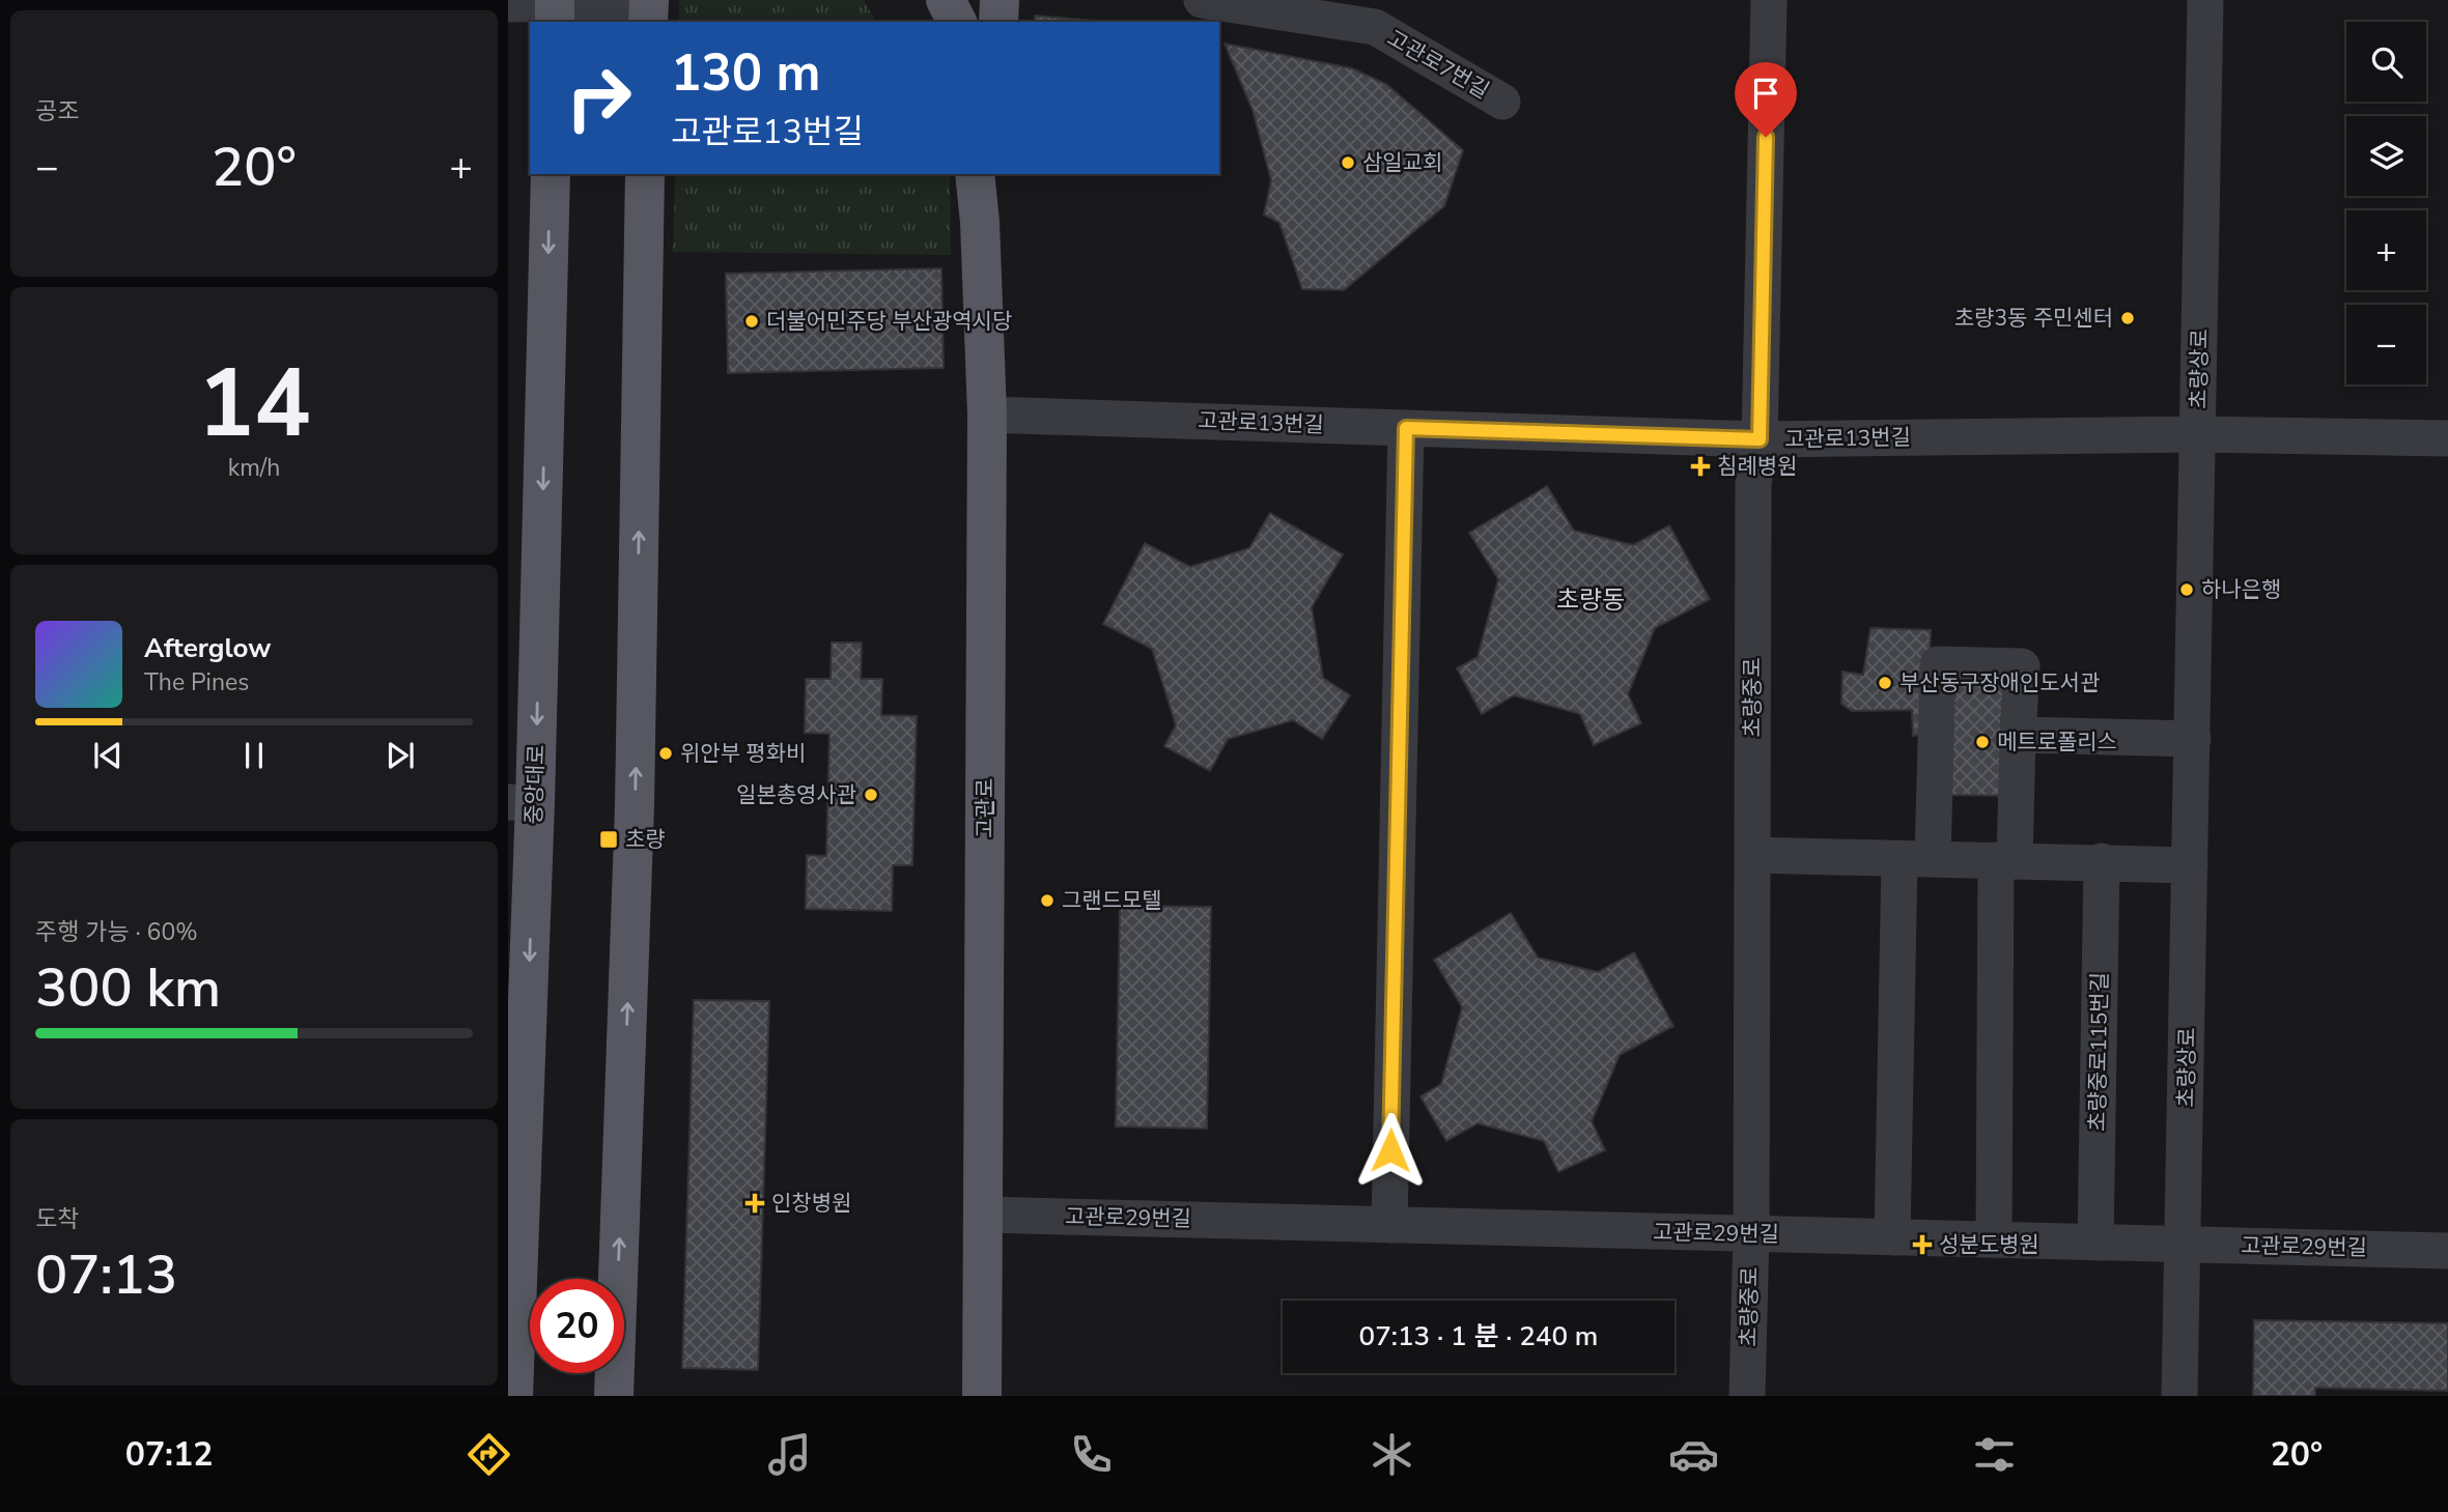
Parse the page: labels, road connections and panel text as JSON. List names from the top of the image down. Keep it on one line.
{"streets":{"main road":["중앙대로","고관로"],"street":["고관로7번길","초량상로","고관로13번길","초량중로","초량중로115번길","고관로29번길"]},"crossings":[["초량상로","고관로13번길"],["초량상로","고관로29번길"],["고관로13번길","초량중로"],["고관로13번길","고관로"],["초량중로","고관로29번길"],["고관로","고관로29번길"],["초량중로115번길","고관로29번길"]],"districts":["초량동"],"places":{"other":["삼일교회","초량3동 주민센터","더불어민주당 부산광역시당","하나은행","부산동구장애인도서관","메트로폴리스","위안부 평화비","일본총영사관","그랜드모텔"],"health":["침례병원","인창병원","성분도병원"],"transit":["초량"]},"page":{"tile":["공조",["14","km/h"],["주행 가능 · 60%","300 km"],["도착","07:13"]],"map_buttons":["+","−"],"turn":["130 m","고관로13번길"],"heat":["−","20°","+"],"song":["Afterglow","The Pines"],"limit":"20","trip":"07:13 · 1 분 · 240 m","tabs":["07:12","20°"]}}
